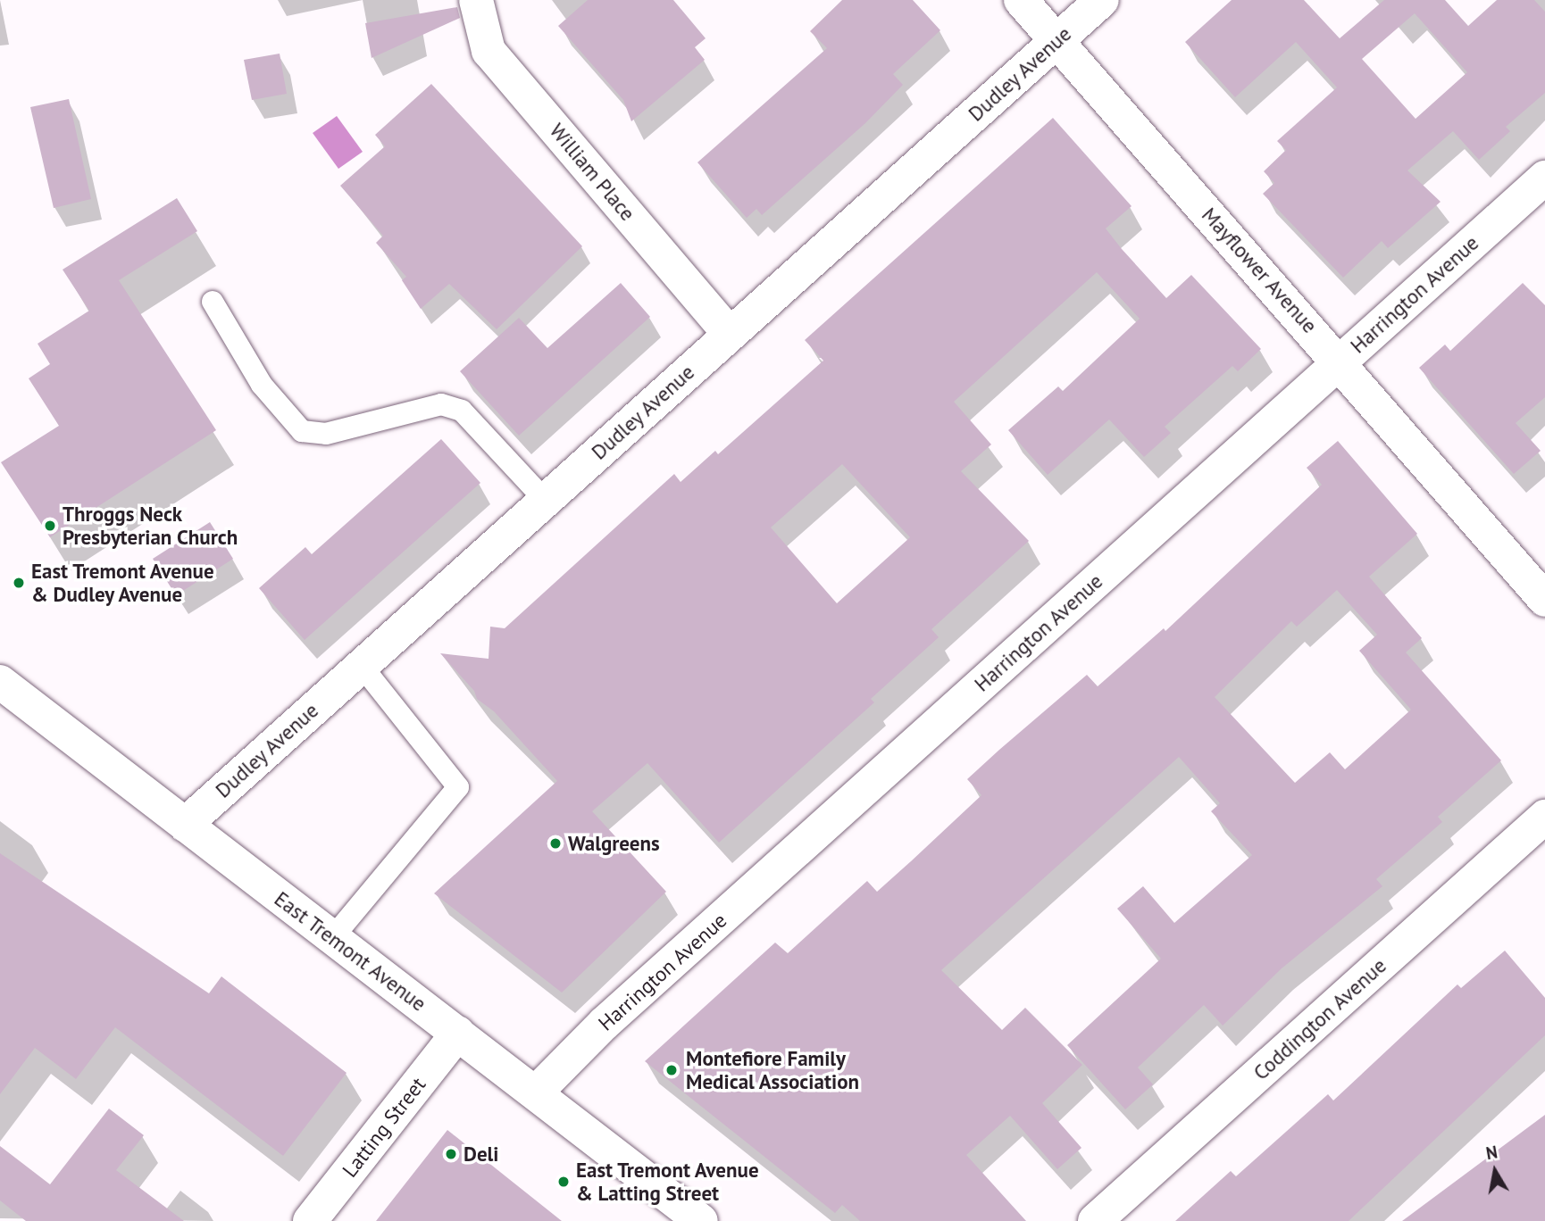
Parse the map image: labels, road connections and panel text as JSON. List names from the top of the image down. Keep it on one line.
{"streets":{"street":["Dudley Avenue","William Place","Mayflower Avenue","Harrington Avenue","East Tremont Avenue","Coddington Avenue","Latting Street"]},"crossings":[["Dudley Avenue","William Place"],["Dudley Avenue","Mayflower Avenue"],["Dudley Avenue","East Tremont Avenue"],["Mayflower Avenue","Harrington Avenue"],["Harrington Avenue","East Tremont Avenue"],["East Tremont Avenue","Latting Street"]],"places":["Throggs Neck Presbyterian Church","East Tremont Avenue & Dudley Avenue","Walgreens","Montefiore Family Medical Association","Deli","East Tremont Avenue & Latting Street"],"north":"top"}
